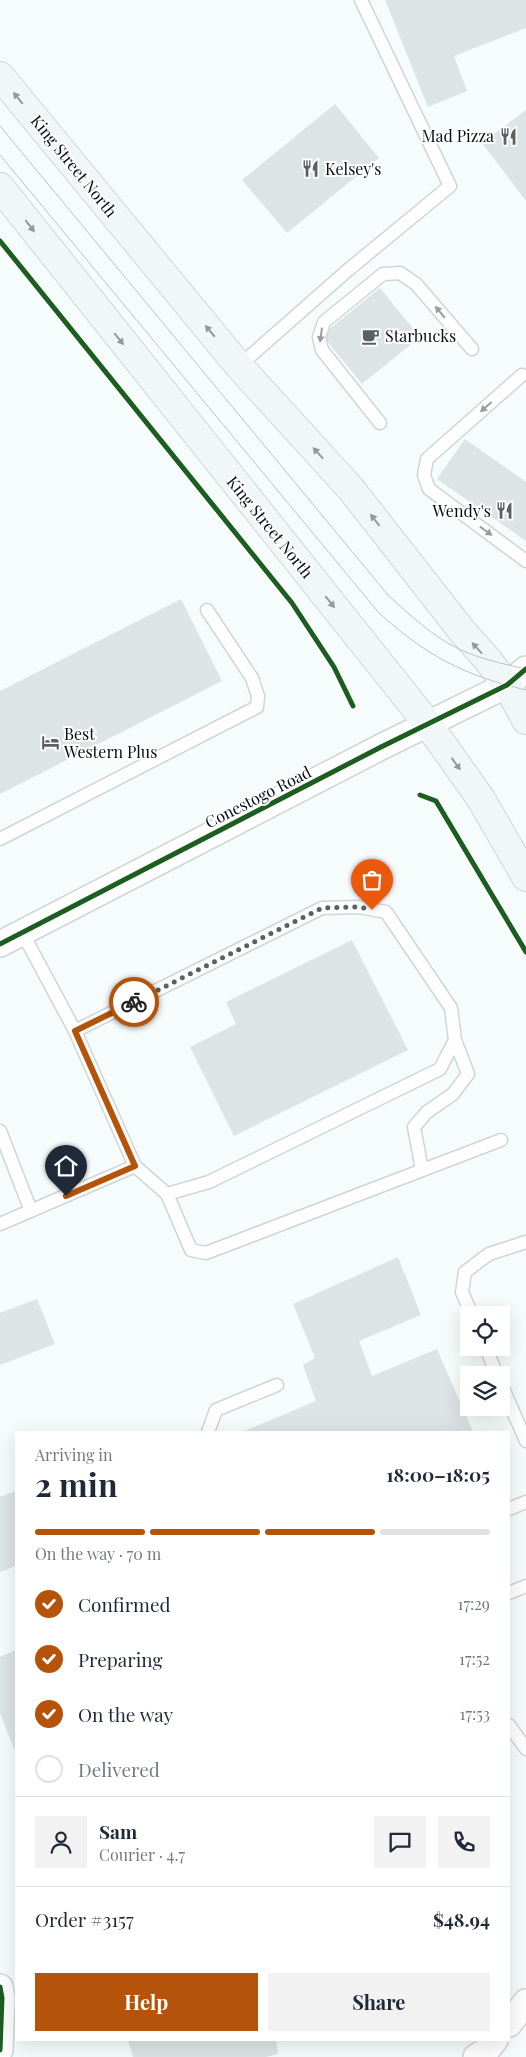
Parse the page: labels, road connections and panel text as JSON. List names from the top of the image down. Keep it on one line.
{"streets":{"main road":["King Street North"],"street":["Conestogo Road"]},"crossings":[["King Street North","Conestogo Road"]],"places":{"restaurant":["Mad Pizza","Kelsey's","Wendy's"],"cafe":["Starbucks"],"hotel":["Best Western Plus"]},"page":{"heading":["2 min","Arriving in","18:00–18:05"],"panel":["Sam","Courier · 4.7","Order #3157","$48.94"],"bar":"On the way · 70 m","list":[["Confirmed","17:29"],["Preparing","17:52"],["On the way","17:53"],"Delivered"],"buttons":["Help","Share"]}}
